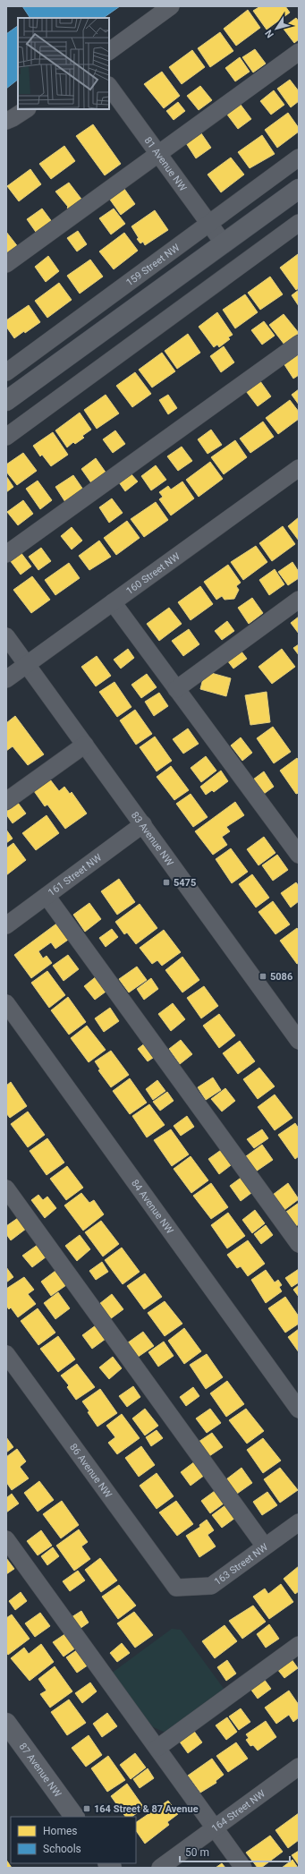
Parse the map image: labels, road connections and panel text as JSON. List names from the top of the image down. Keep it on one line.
{"streets":{"main road":["87 Avenue NW"],"street":["81 Avenue NW","159 Street NW","160 Street NW","83 Avenue NW","161 Street NW","84 Avenue NW","86 Avenue NW","163 Street NW","164 Street NW"]},"crossings":[["81 Avenue NW","159 Street NW"],["160 Street NW","83 Avenue NW"],["83 Avenue NW","161 Street NW"],["86 Avenue NW","163 Street NW"]],"places":{"transit":["5475","5086","164 Street & 87 Avenue"]},"legend":["Homes","Schools"],"scale_bar":"50 m","north":"bottom left"}
